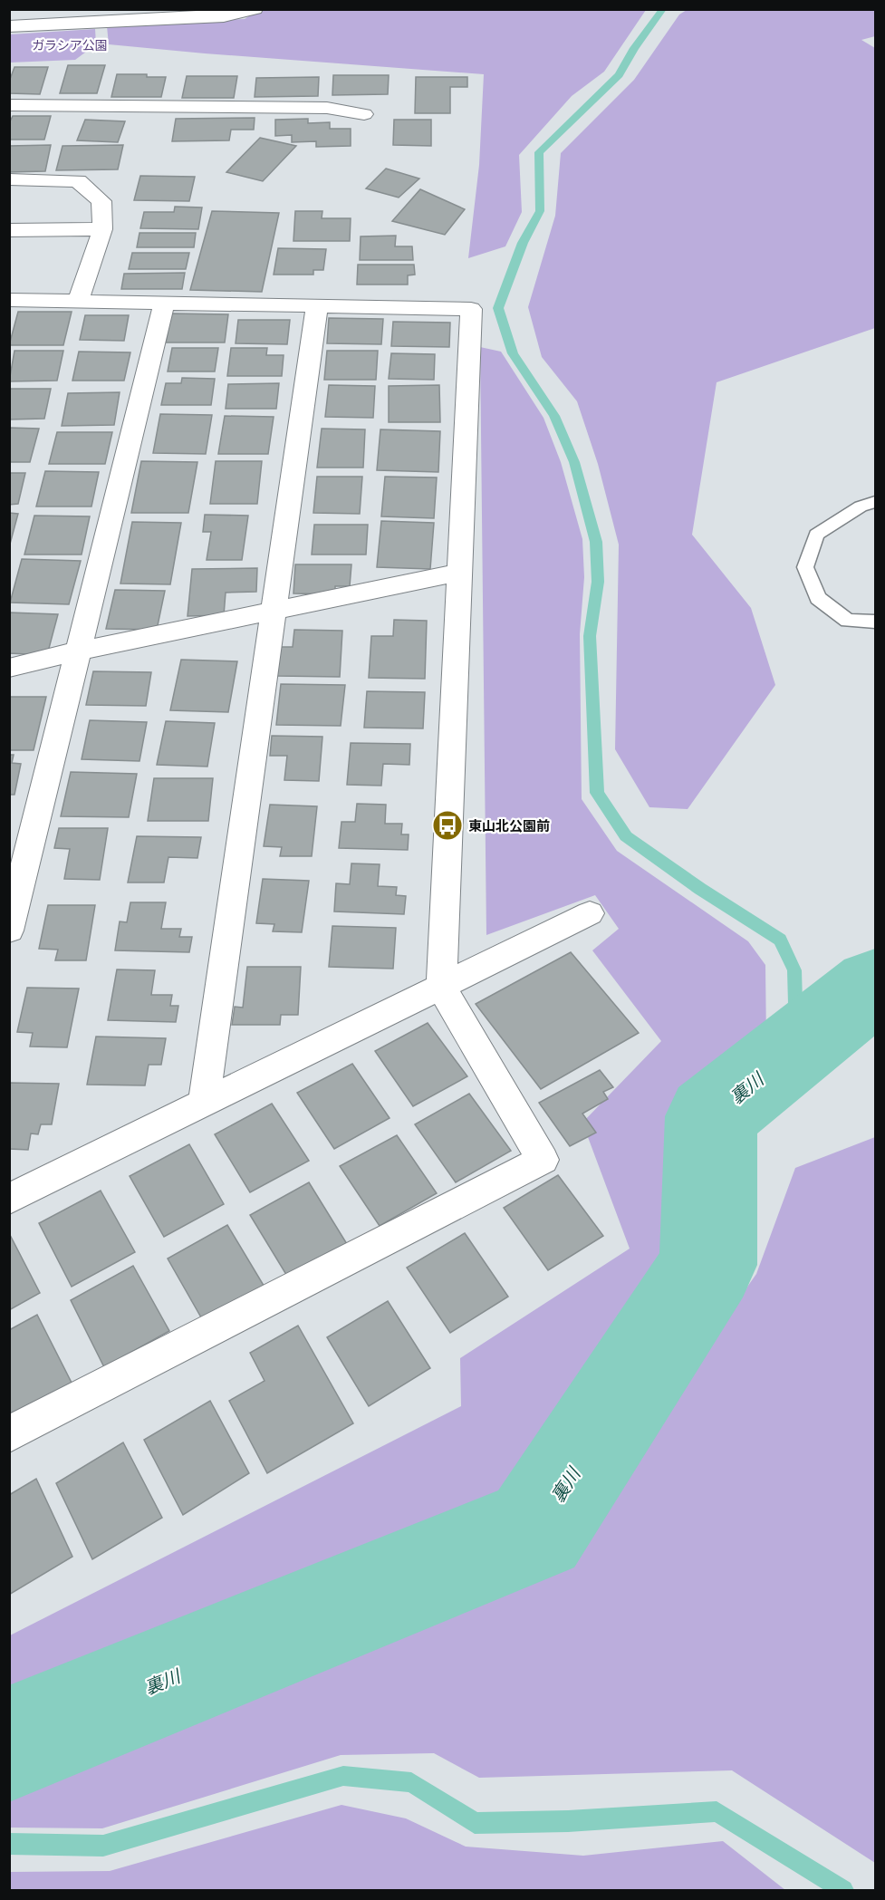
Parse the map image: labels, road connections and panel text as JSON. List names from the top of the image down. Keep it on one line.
{"water":["裏川"],"parks":["ガラシア公園"],"places":{"bus stop":["東山北公園前"]}}
